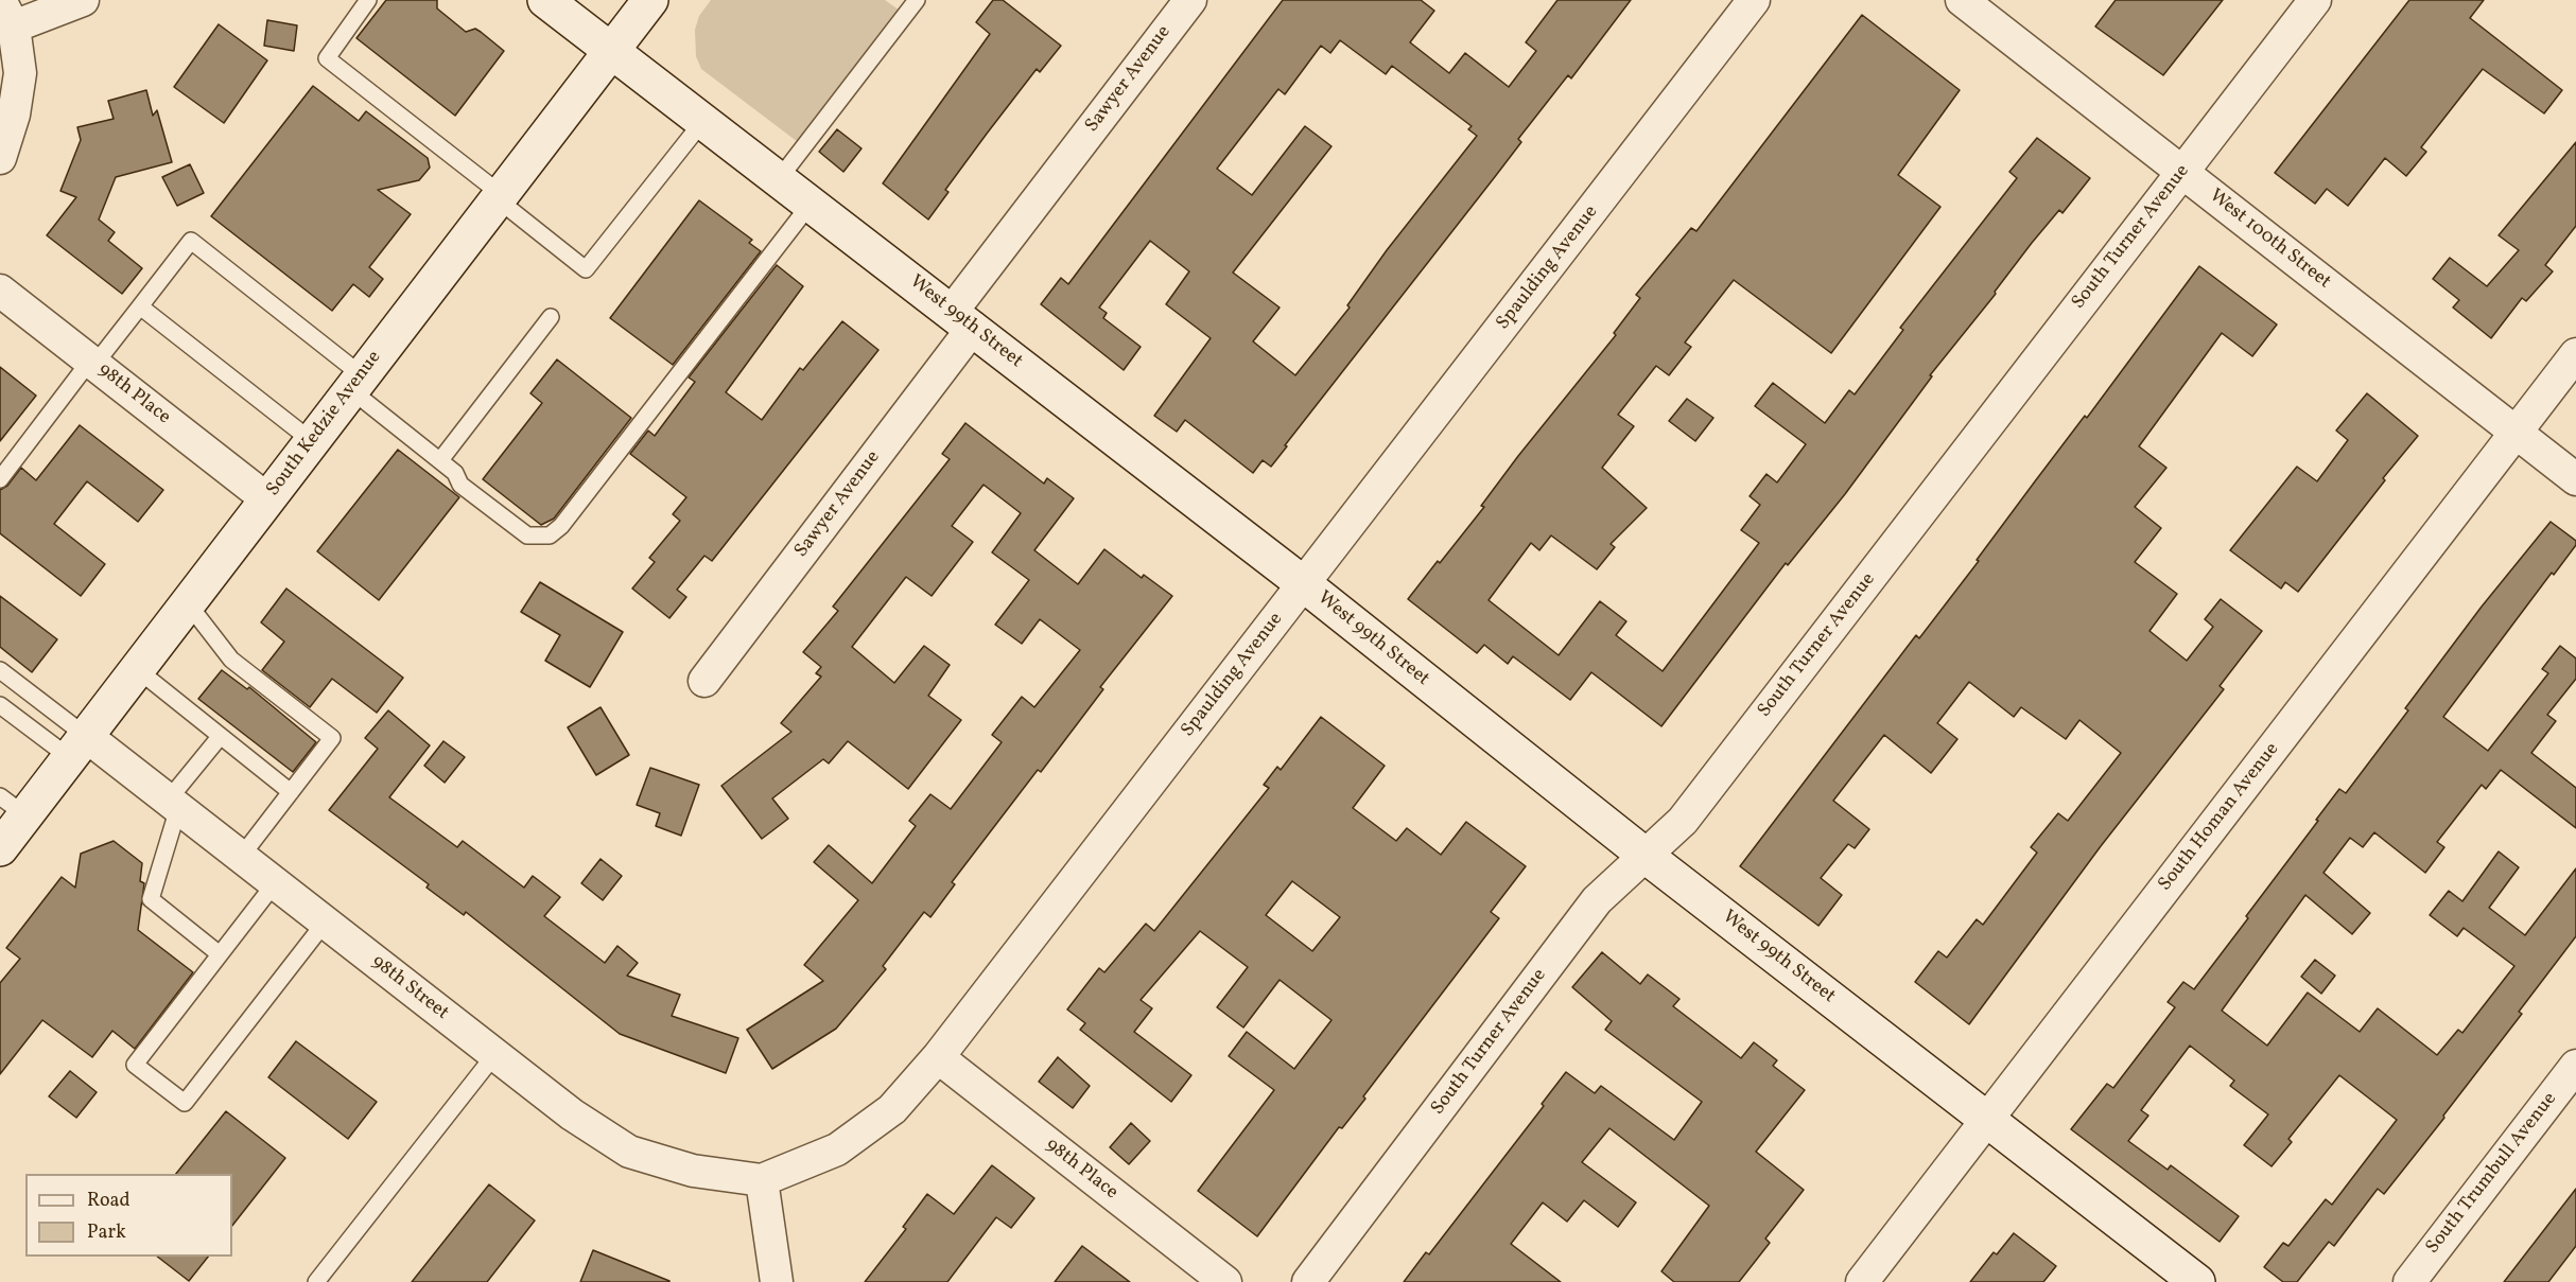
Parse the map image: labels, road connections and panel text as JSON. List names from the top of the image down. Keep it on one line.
{"streets":{"street":["Sawyer Avenue","South Turner Avenue","West 100th Street","Spaulding Avenue","West 99th Street","98th Place","South Kedzie Avenue","South Homan Avenue","98th Street","South Trumbull Avenue"]},"crossings":[["Sawyer Avenue","West 99th Street"],["South Turner Avenue","West 100th Street"],["South Turner Avenue","West 99th Street"],["West 100th Street","South Homan Avenue"],["Spaulding Avenue","West 99th Street"],["Spaulding Avenue","98th Place"],["Spaulding Avenue","98th Street"],["West 99th Street","South Kedzie Avenue"],["West 99th Street","South Homan Avenue"],["98th Place","South Kedzie Avenue"],["South Kedzie Avenue","98th Street"]],"legend":["Road","Park"]}
